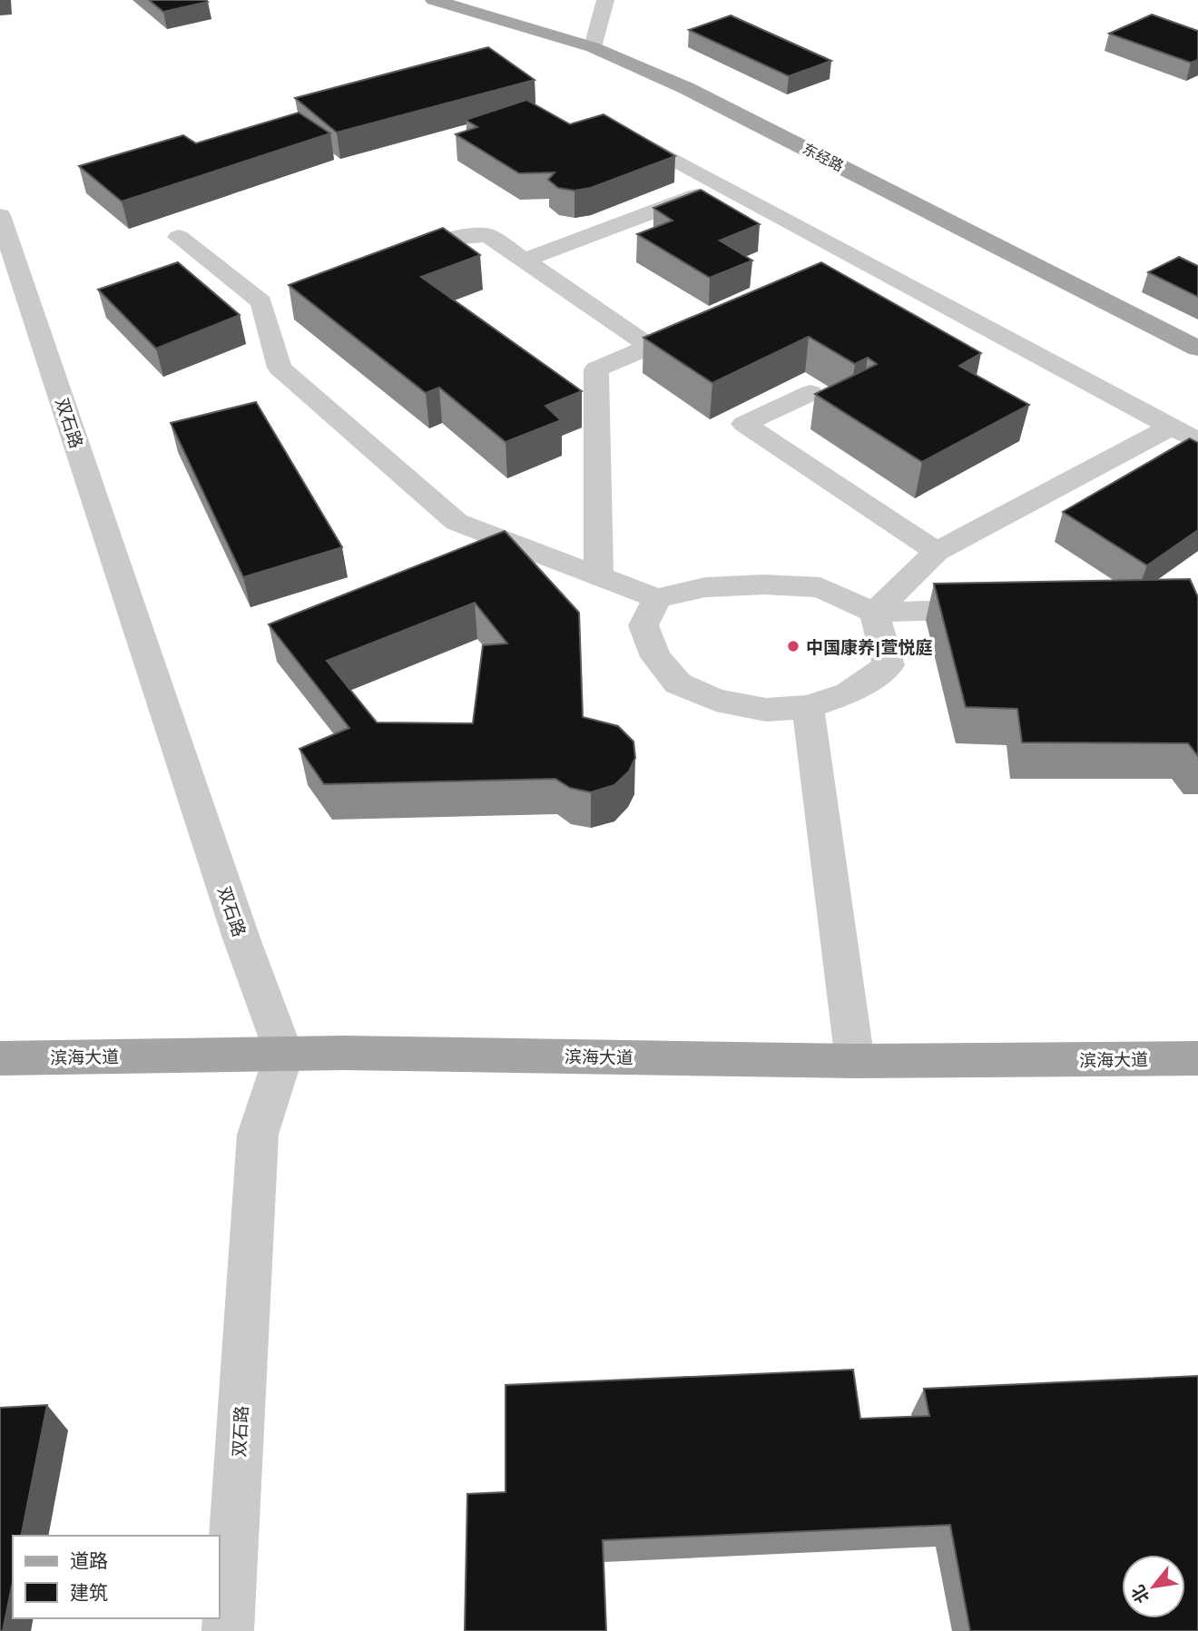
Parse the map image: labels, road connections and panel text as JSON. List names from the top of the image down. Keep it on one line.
{"streets":{"main road":["东经路","滨海大道"],"street":["双石路"]},"crossings":[["双石路","滨海大道"]],"places":["中国康养|萱悦庭"],"legend":["道路","建筑"],"north":"bottom left"}
